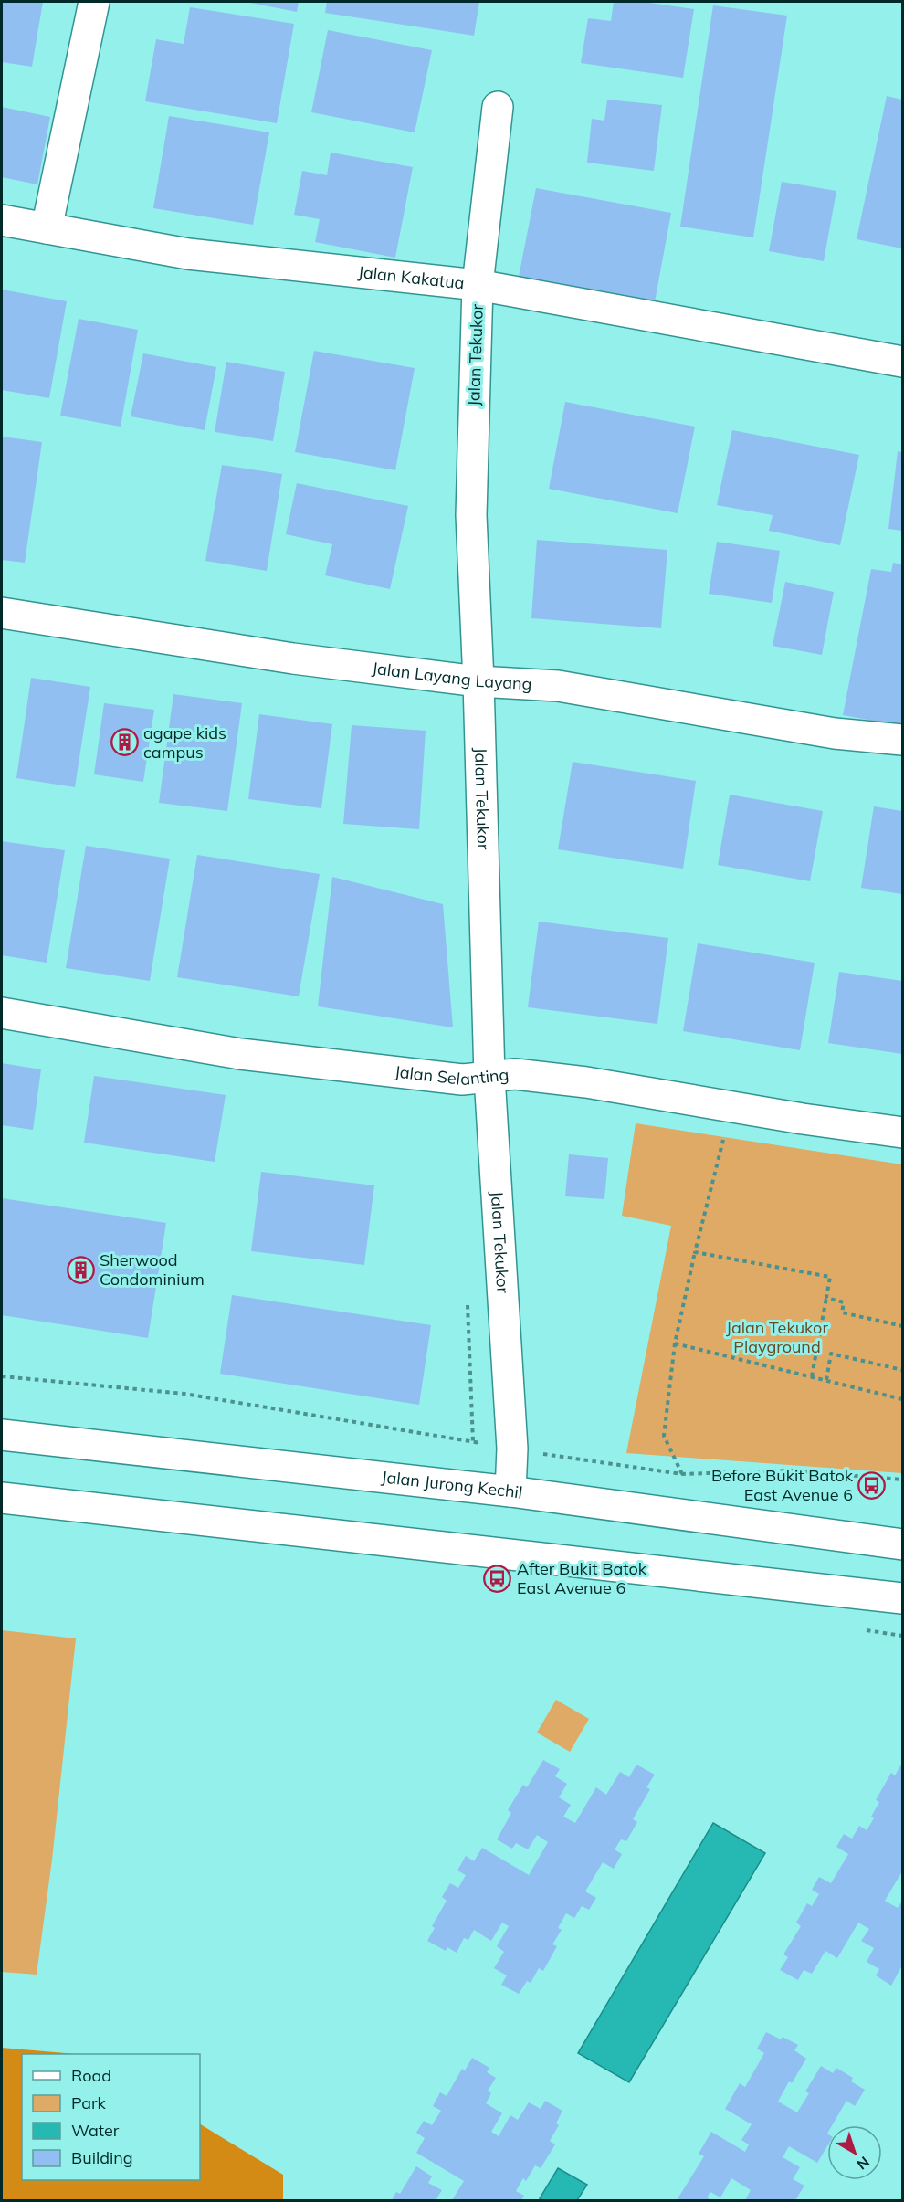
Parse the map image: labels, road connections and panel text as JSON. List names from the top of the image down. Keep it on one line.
{"streets":{"street":["Jalan Kakatua","Jalan Tekukor","Jalan Layang Layang","Jalan Selanting","Jalan Jurong Kechil"]},"crossings":[["Jalan Kakatua","Jalan Tekukor"],["Jalan Tekukor","Jalan Layang Layang"],["Jalan Tekukor","Jalan Selanting"],["Jalan Tekukor","Jalan Jurong Kechil"]],"parks":["Jalan Tekukor Playground"],"places":{"building":["agape kids campus","Sherwood Condominium"],"bus stop":["Before Bukit Batok East Avenue 6","After Bukit Batok East Avenue 6"]},"legend":["Road","Park","Water","Building"],"north":"bottom right"}
